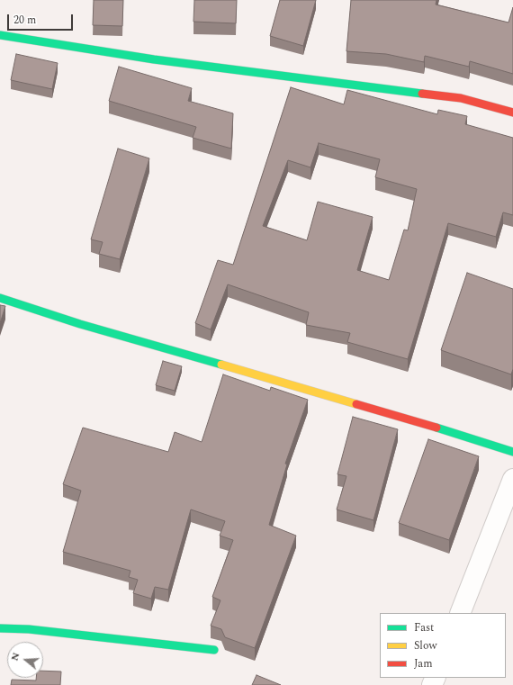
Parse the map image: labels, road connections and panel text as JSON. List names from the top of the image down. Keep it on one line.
{"legend":["Fast","Slow","Jam"],"scale_bar":"20 m","north":"left"}
